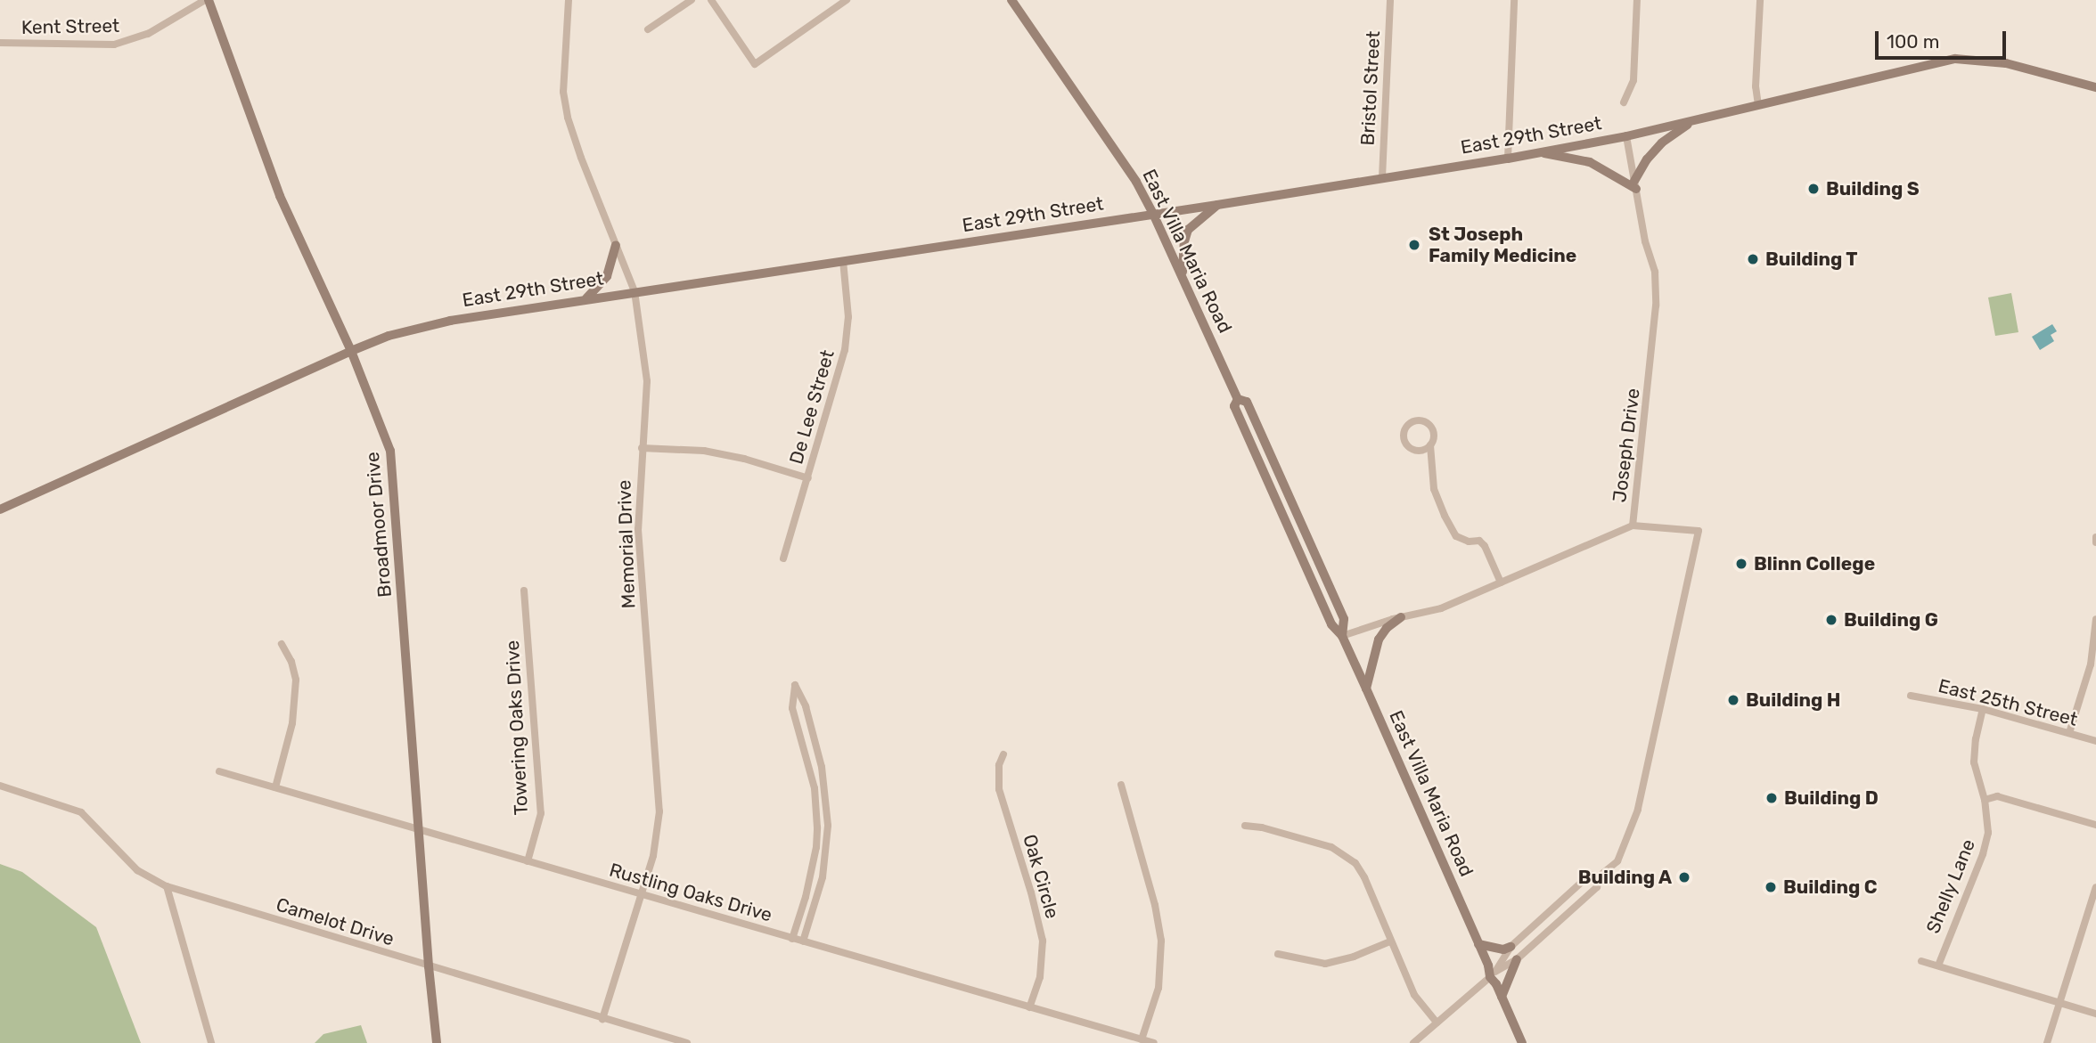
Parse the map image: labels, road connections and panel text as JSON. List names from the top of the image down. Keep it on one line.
{"streets":{"main road":["East 29th Street","East Villa Maria Road","Broadmoor Drive"],"street":["Kent Street","Bristol Street","De Lee Street","Joseph Drive","Memorial Drive","East 25th Street","Towering Oaks Drive","Oak Circle","Shelly Lane","Rustling Oaks Drive","Camelot Drive"]},"crossings":[["Kent Street","Broadmoor Drive"],["Bristol Street","East 29th Street"],["East 29th Street","East Villa Maria Road"],["East 29th Street","De Lee Street"],["East 29th Street","Joseph Drive"],["East 29th Street","Broadmoor Drive"],["East 29th Street","Memorial Drive"],["East Villa Maria Road","Joseph Drive"],["Broadmoor Drive","Rustling Oaks Drive"],["Broadmoor Drive","Camelot Drive"],["Memorial Drive","Rustling Oaks Drive"],["Memorial Drive","Camelot Drive"],["East 25th Street","Shelly Lane"],["Towering Oaks Drive","Rustling Oaks Drive"],["Oak Circle","Rustling Oaks Drive"]],"places":["Building S","St Joseph Family Medicine","Building T","Blinn College","Building G","Building H","Building D","Building A","Building C"],"scale_bar":"100 m"}
